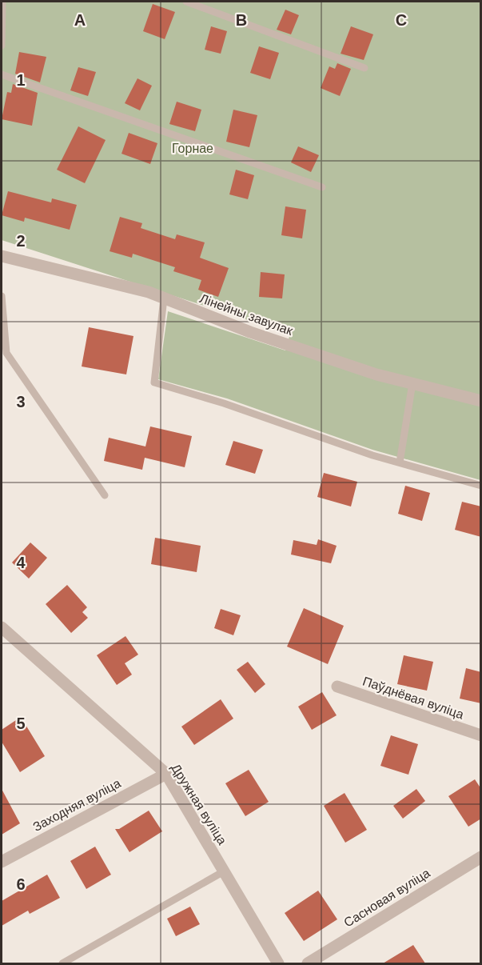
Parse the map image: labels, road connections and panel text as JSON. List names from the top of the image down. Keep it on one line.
{"streets":{"street":["Лінейны завулак","Паўднёвая вуліца","Дружная вуліца","Заходняя вуліца","Сасновая вуліца"]},"crossings":[["Дружная вуліца","Заходняя вуліца"]],"parks":["Горнае"],"grid":{"columns":["A","B","C"],"rows":["1","2","3","4","5","6"]}}
